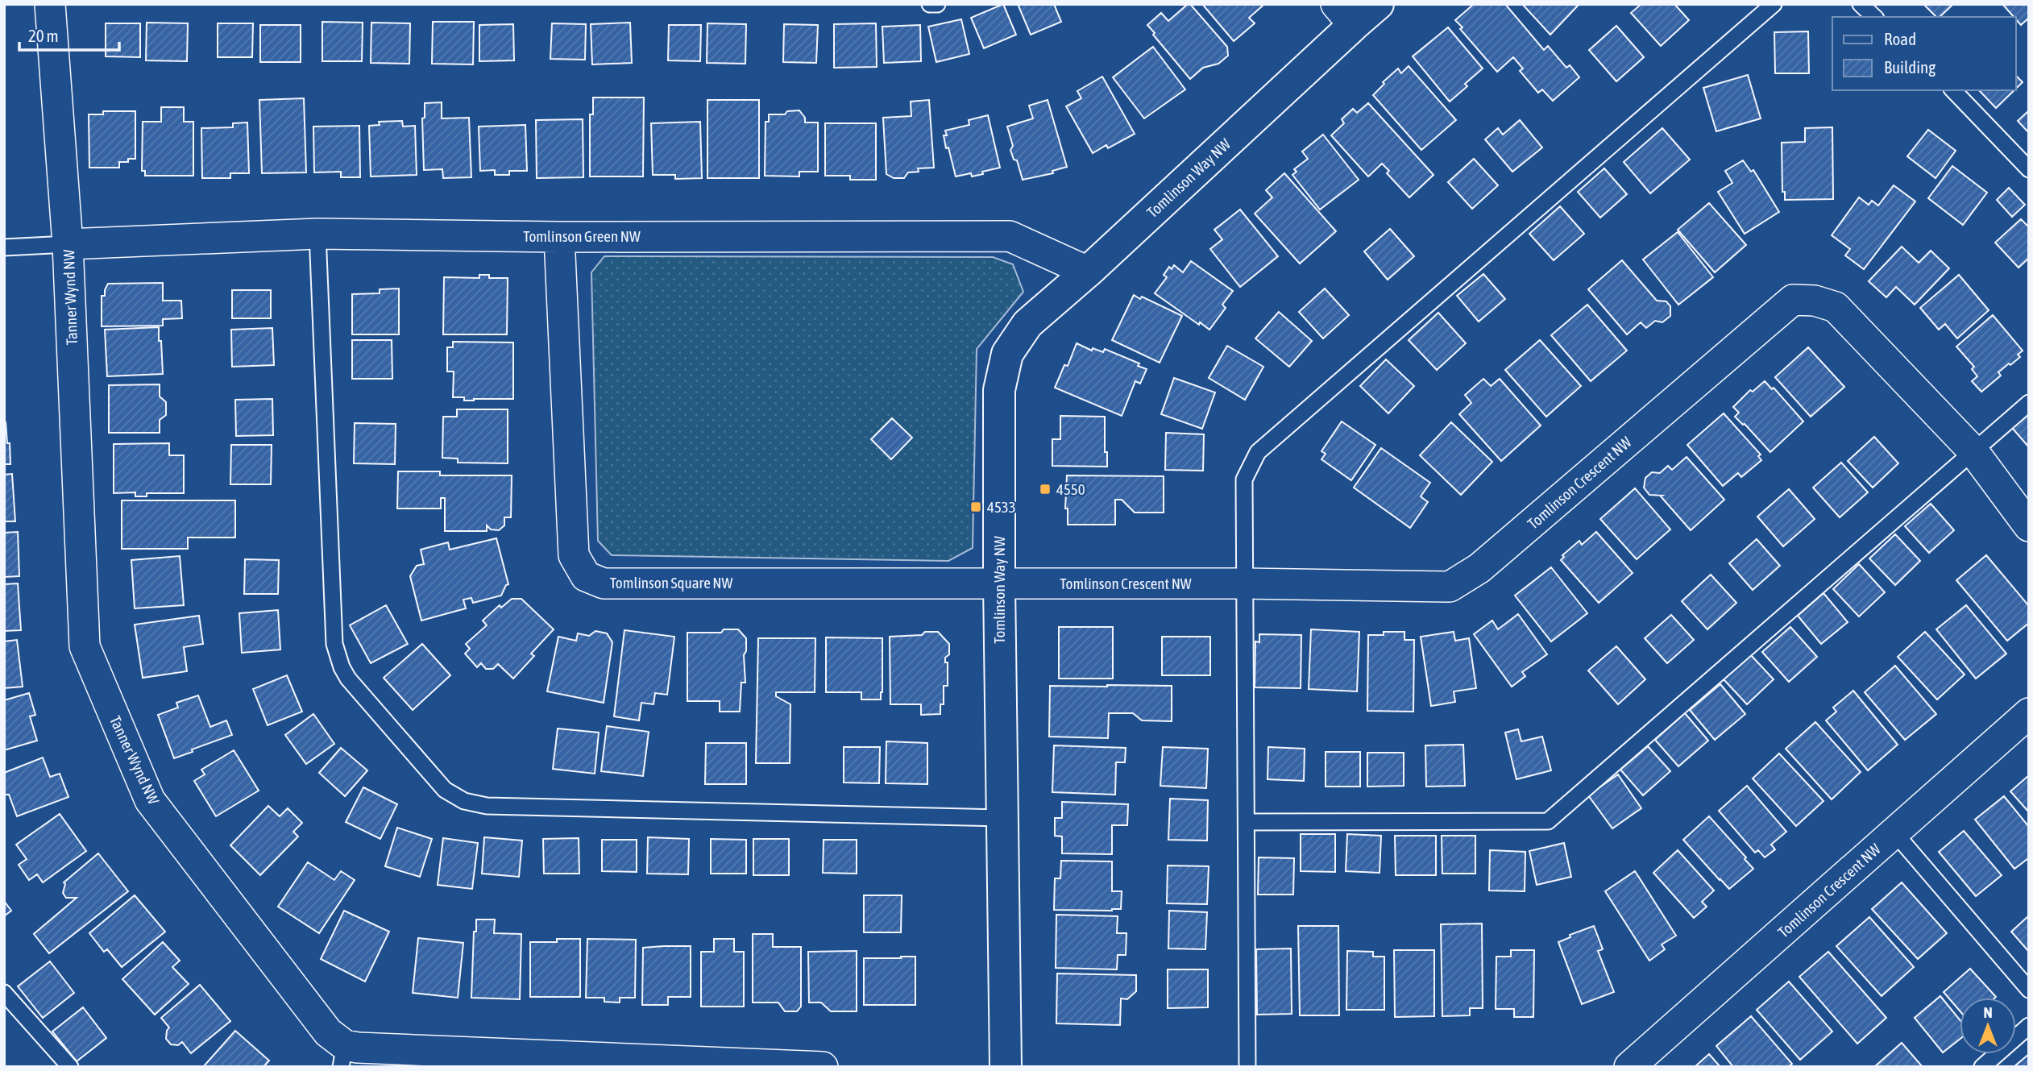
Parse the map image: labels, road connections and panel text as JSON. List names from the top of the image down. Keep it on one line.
{"streets":{"street":["Tomlinson Way NW","Tomlinson Green NW","Tanner Wynd NW","Tomlinson Crescent NW","Tomlinson Square NW"]},"crossings":[["Tomlinson Way NW","Tomlinson Green NW"],["Tomlinson Way NW","Tomlinson Crescent NW"],["Tomlinson Way NW","Tomlinson Square NW"],["Tomlinson Green NW","Tanner Wynd NW"],["Tomlinson Green NW","Tomlinson Square NW"],["Tomlinson Crescent NW","Tomlinson Square NW"]],"places":{"transit":["4550","4533"]},"legend":["Road","Building"],"scale_bar":"20 m","north":"top"}
